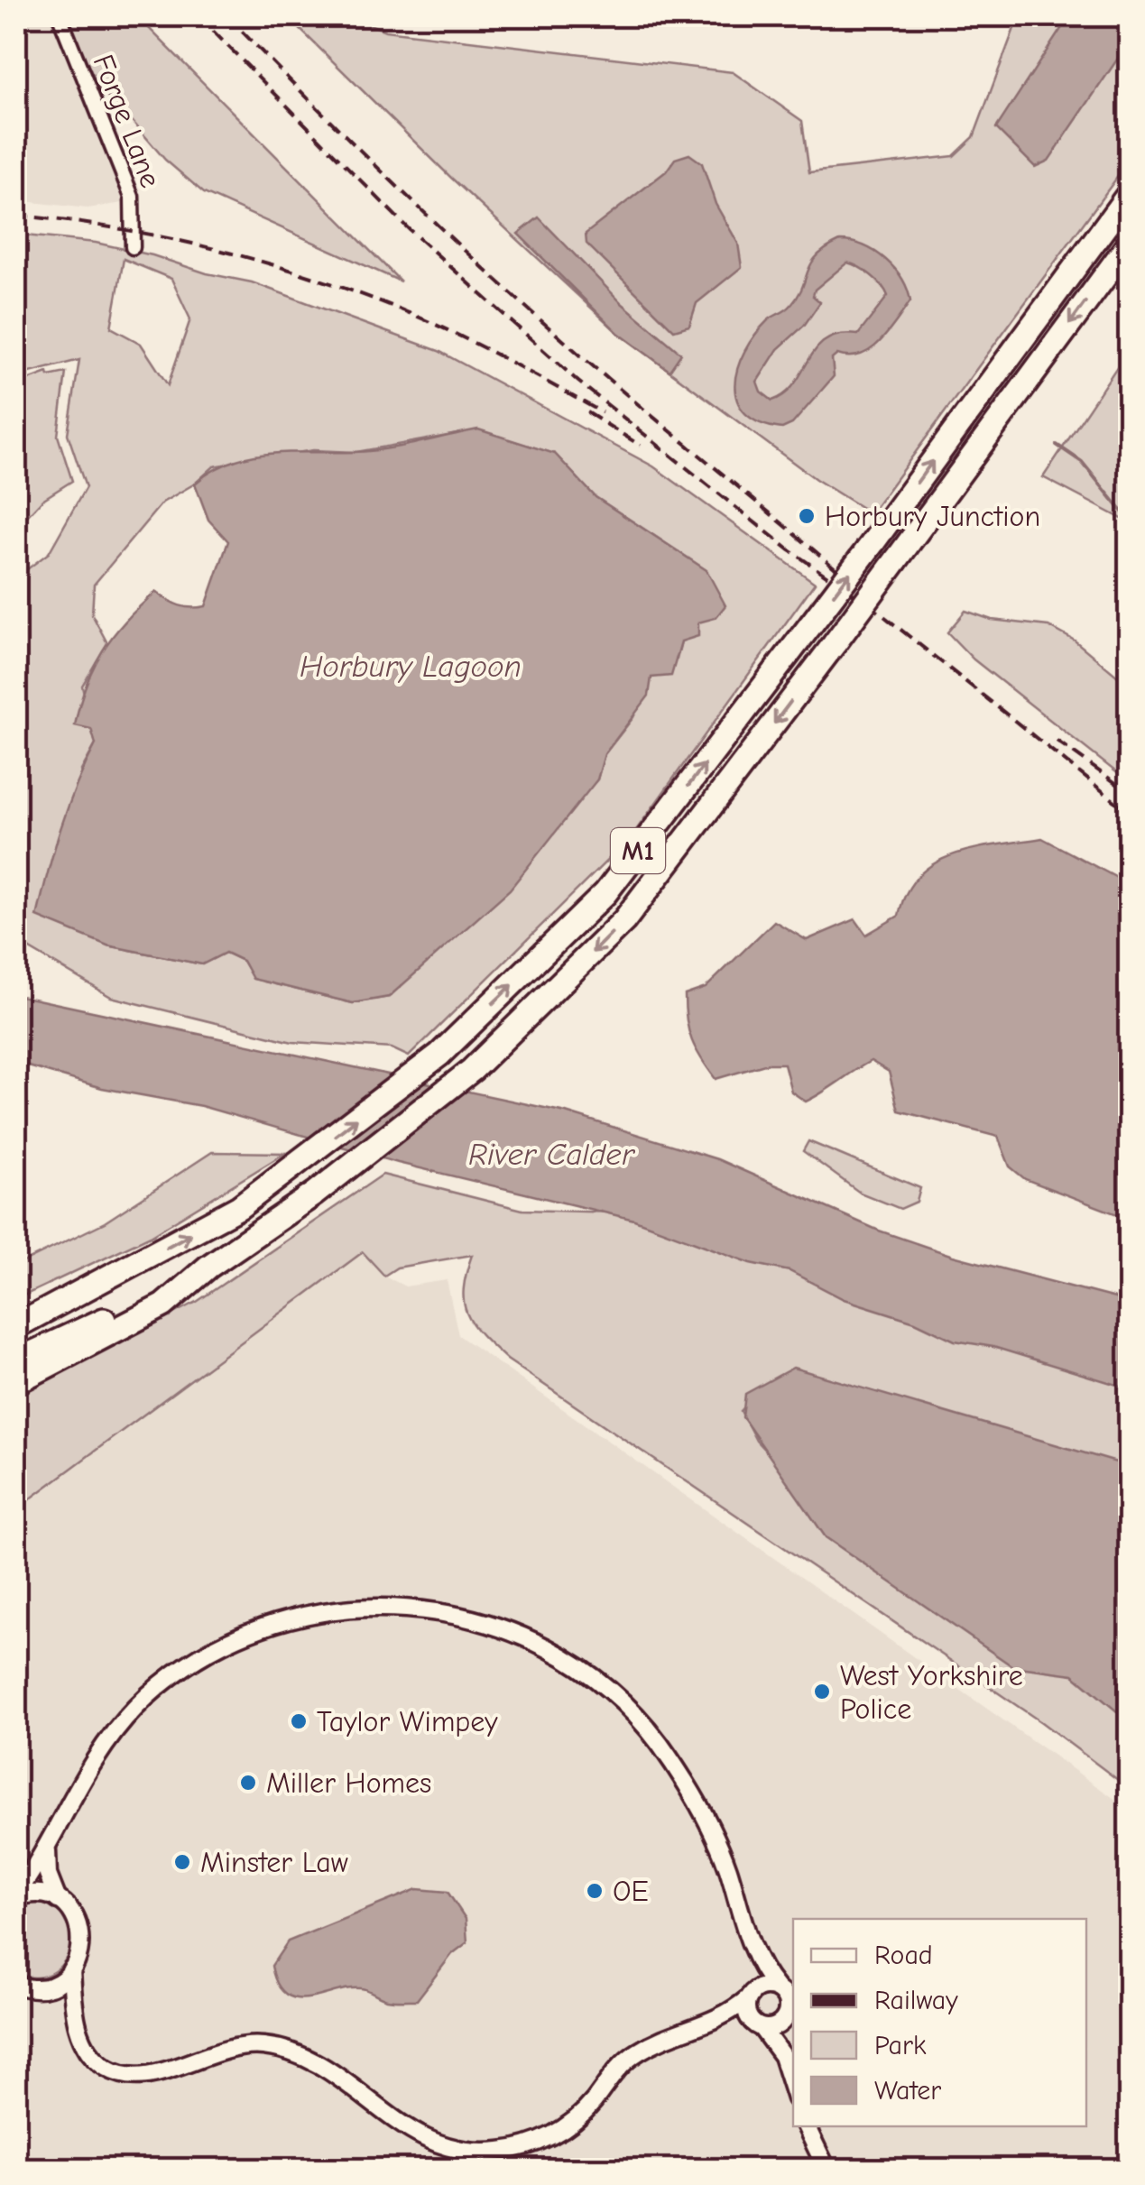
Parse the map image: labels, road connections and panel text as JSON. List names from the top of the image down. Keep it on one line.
{"streets":{"highway":["M1"],"street":["Forge Lane"]},"water":["Horbury Lagoon","River Calder"],"places":["Horbury Junction","West Yorkshire Police","Taylor Wimpey","Miller Homes","Minster Law","OE"],"legend":["Road","Railway","Park","Water"]}
